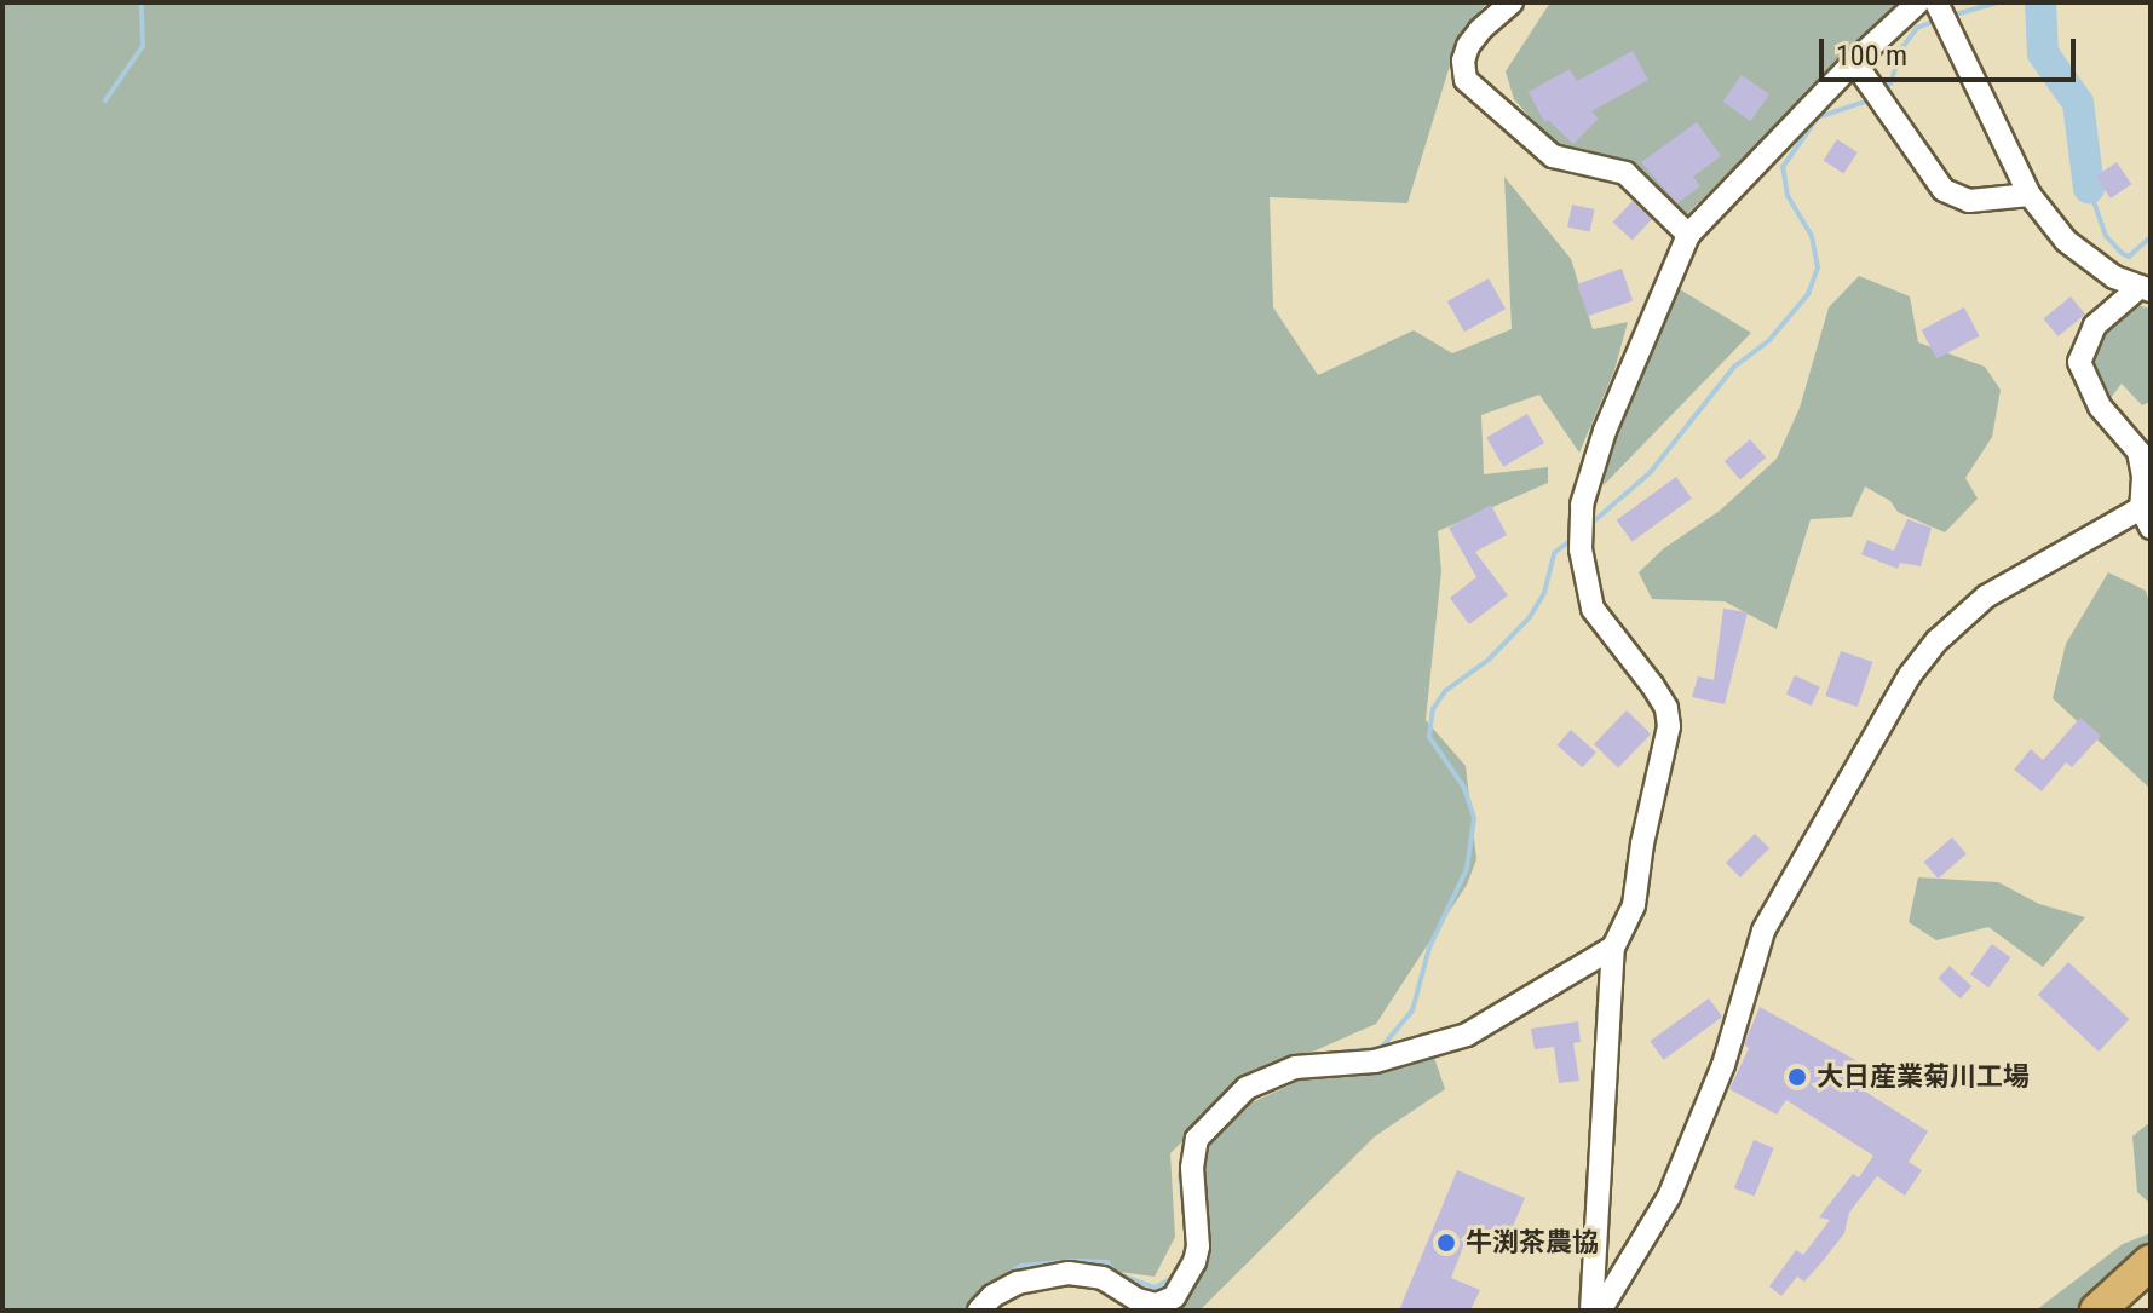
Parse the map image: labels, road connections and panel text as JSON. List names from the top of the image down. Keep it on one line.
{"places":["大日産業菊川工場","牛渕茶農協"],"scale_bar":"100 m"}
